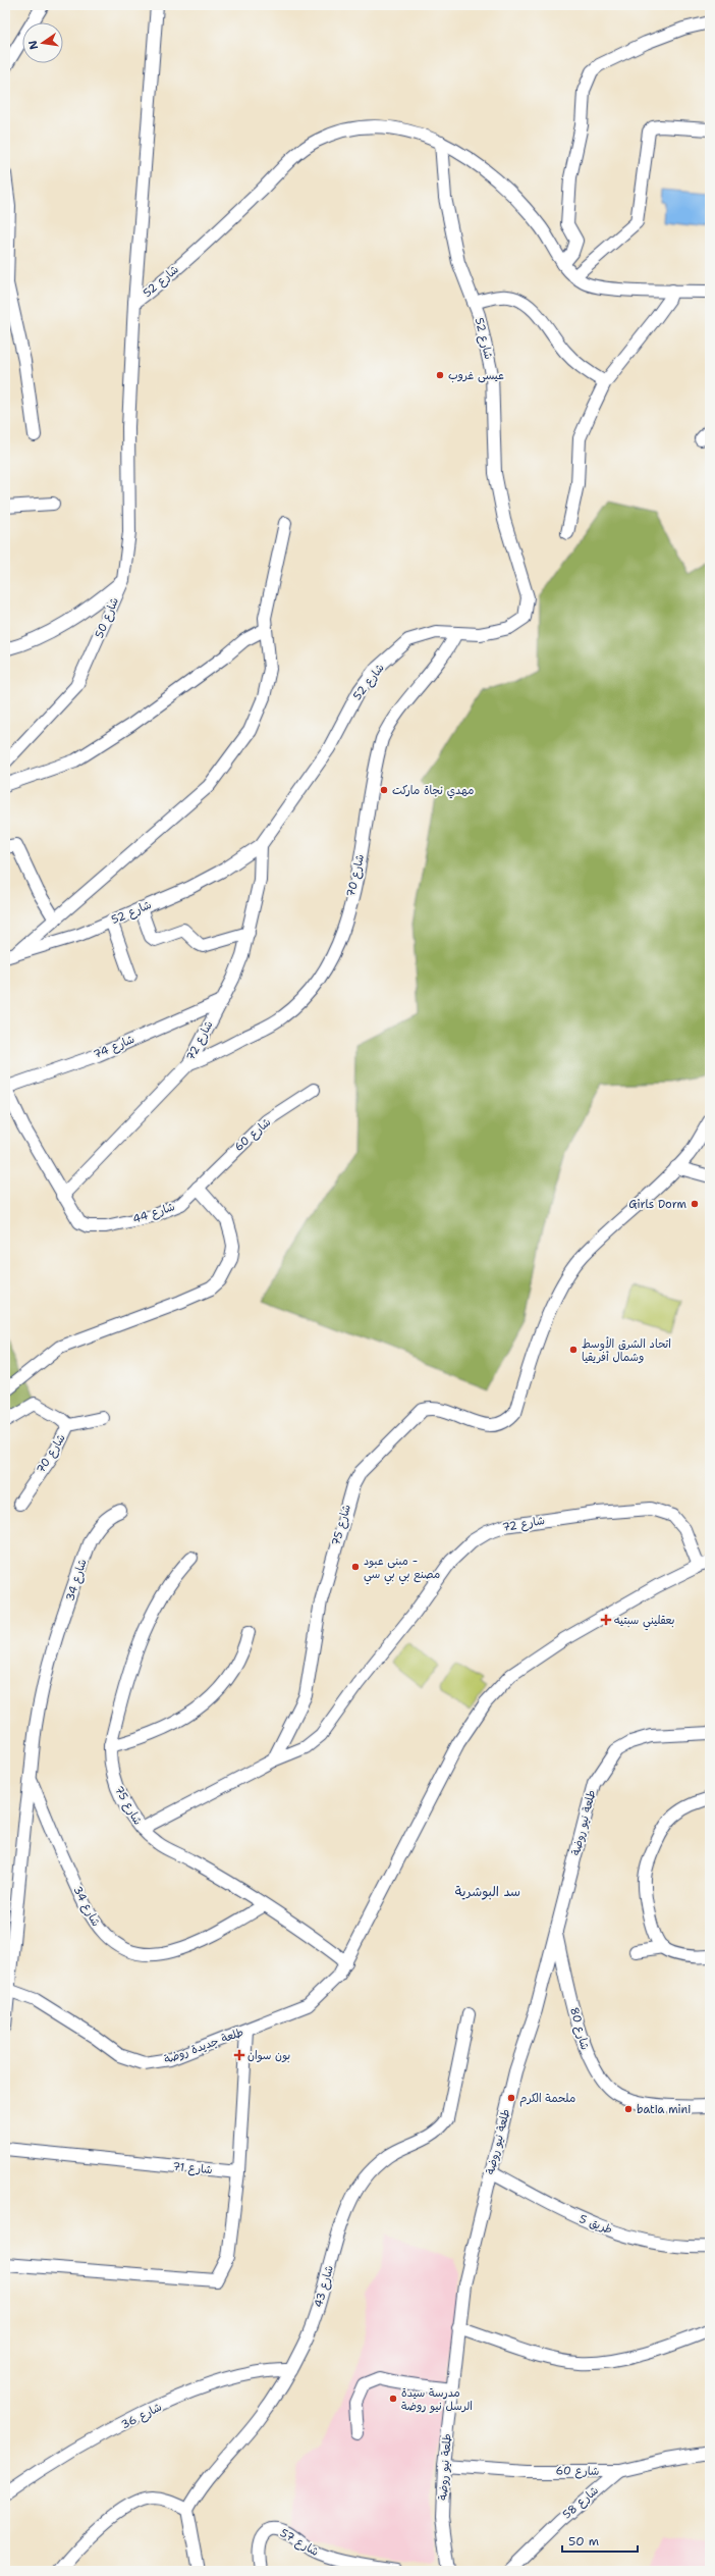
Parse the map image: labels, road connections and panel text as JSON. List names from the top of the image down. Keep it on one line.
{"streets":{"street":["شارع 52","شارع 50","شارع 70","شارع 72","شارع 74","شارع 60","شارع 44","شارع 75","شارع 34","طلعة نيو روضة","شارع 80","طلعة جديدة روضة","شارع 71","طريق 5","شارع 43","شارع 36","شارع 58","شارع 57"]},"crossings":[["شارع 52","شارع 70"],["شارع 52","شارع 72"],["شارع 70","شارع 72"],["شارع 72","شارع 74"],["شارع 72","شارع 44"],["شارع 72","شارع 75"],["شارع 74","شارع 44"],["شارع 60","شارع 44"],["شارع 60","طلعة نيو روضة"],["شارع 60","شارع 58"],["شارع 75","شارع 34"],["شارع 75","طلعة جديدة روضة"],["شارع 34","طلعة جديدة روضة"],["طلعة نيو روضة","شارع 80"],["طلعة نيو روضة","طريق 5"],["شارع 43","شارع 36"]],"districts":["سد البوشرية"],"places":{"other":["عيسى غروب","مهدي نجاة ماركت","Girls Dorm","اتحاد الشرق الأوسط وشمال أفريقيا","مبنى عبود - مصنع بي بي سي","ملحمة الكرم","batia mini","مدرسة سيدة الرسل نيو روضة"],"health":["بعقليني سبتيه","بون سوان"]},"scale_bar":"50 m","north":"left"}
